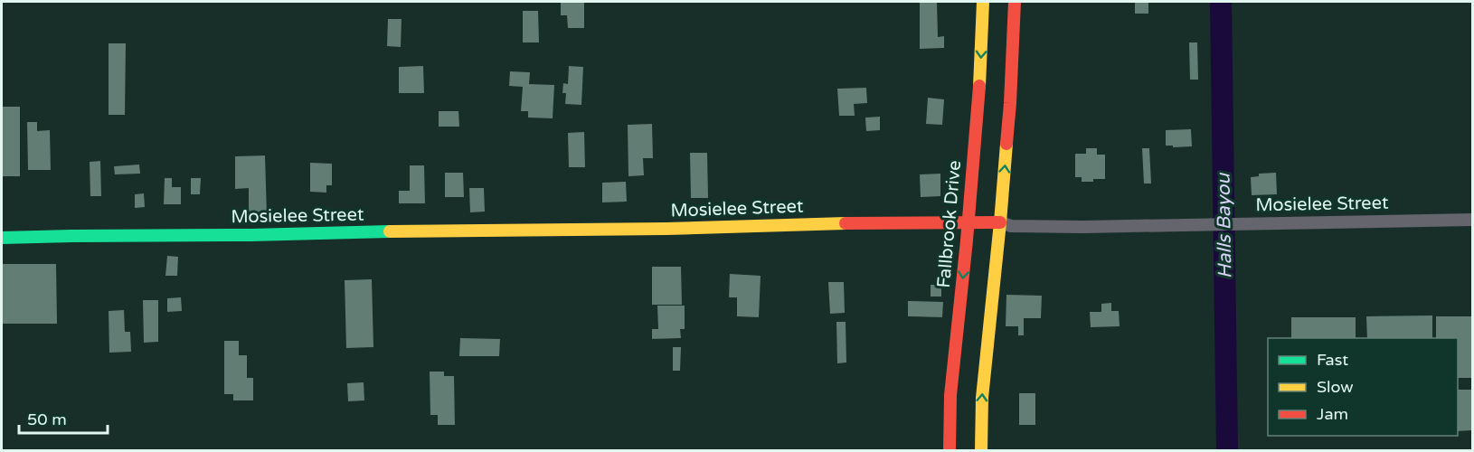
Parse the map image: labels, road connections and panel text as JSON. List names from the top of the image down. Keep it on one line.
{"streets":{"street":["Mosielee Street","Fallbrook Drive"]},"crossings":[["Mosielee Street","Fallbrook Drive"]],"water":["Halls Bayou"],"legend":["Fast","Slow","Jam"],"scale_bar":"50 m"}
